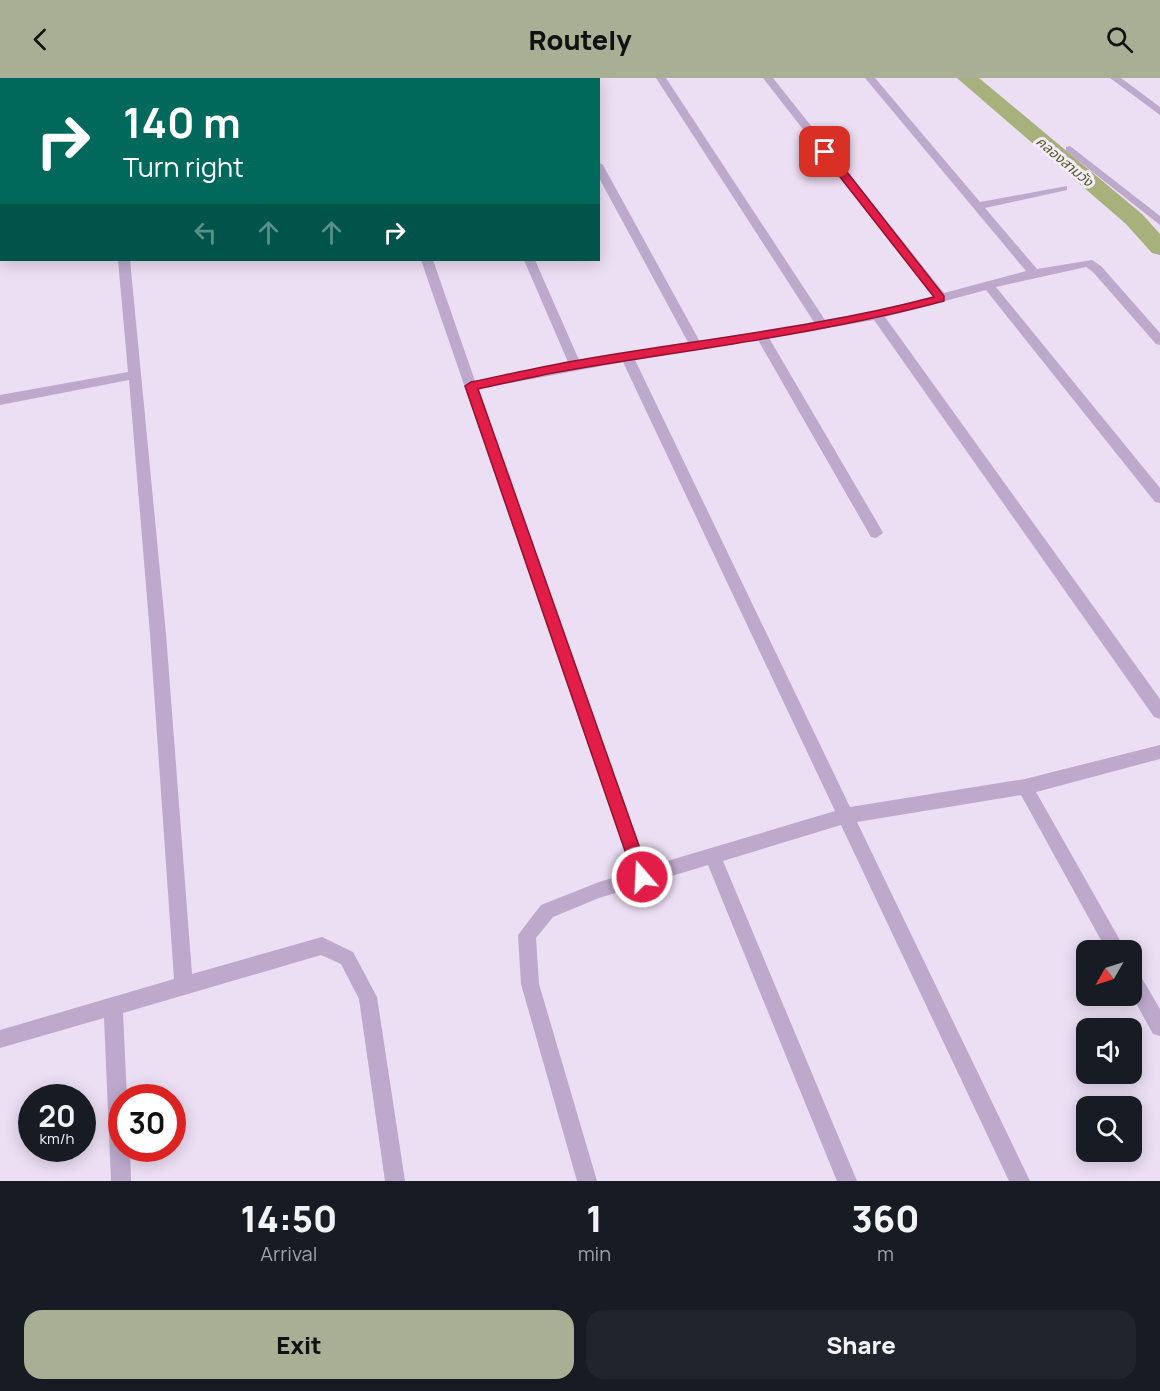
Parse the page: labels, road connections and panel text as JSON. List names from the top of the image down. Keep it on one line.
{"water":["คลองสามวัง"],"north":"bottom left","page":{"header":"Routely","turn":["140 m","Turn right"],"speed":"20 km/h","limit":"30","eta":["14:50","Arrival","1","min","360","m"],"buttons":["Exit","Share"]}}
